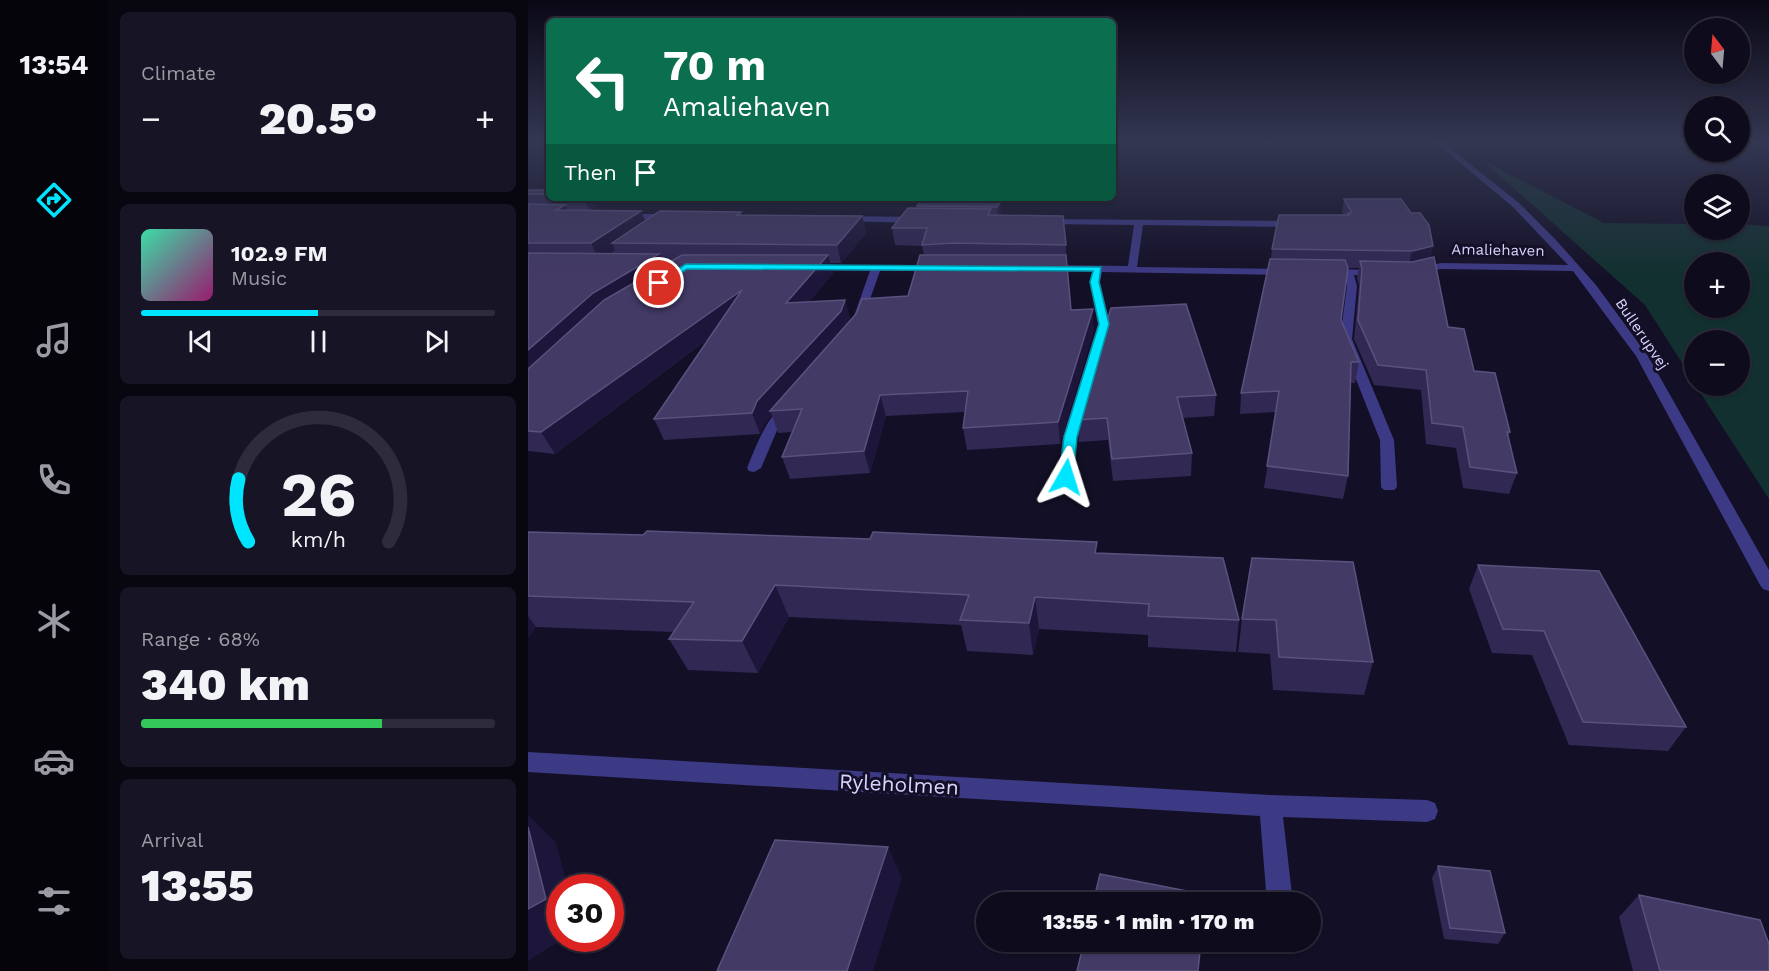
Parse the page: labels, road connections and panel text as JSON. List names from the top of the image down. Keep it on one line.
{"streets":{"street":["Amaliehaven","Bullerupvej","Ryleholmen"]},"crossings":[["Amaliehaven","Bullerupvej"]],"north":"top","page":{"tabs":"13:54","tile":["Climate",["Range · 68%","340 km"],["Arrival","13:55"]],"map_buttons":["+","−"],"turn":["70 m","Amaliehaven"],"heat":["−","20.5°","+"],"then":"Then","song":["102.9 FM","Music"],"limit":"30","trip":"13:55 · 1 min · 170 m","gauge":["26","km/h"]}}
